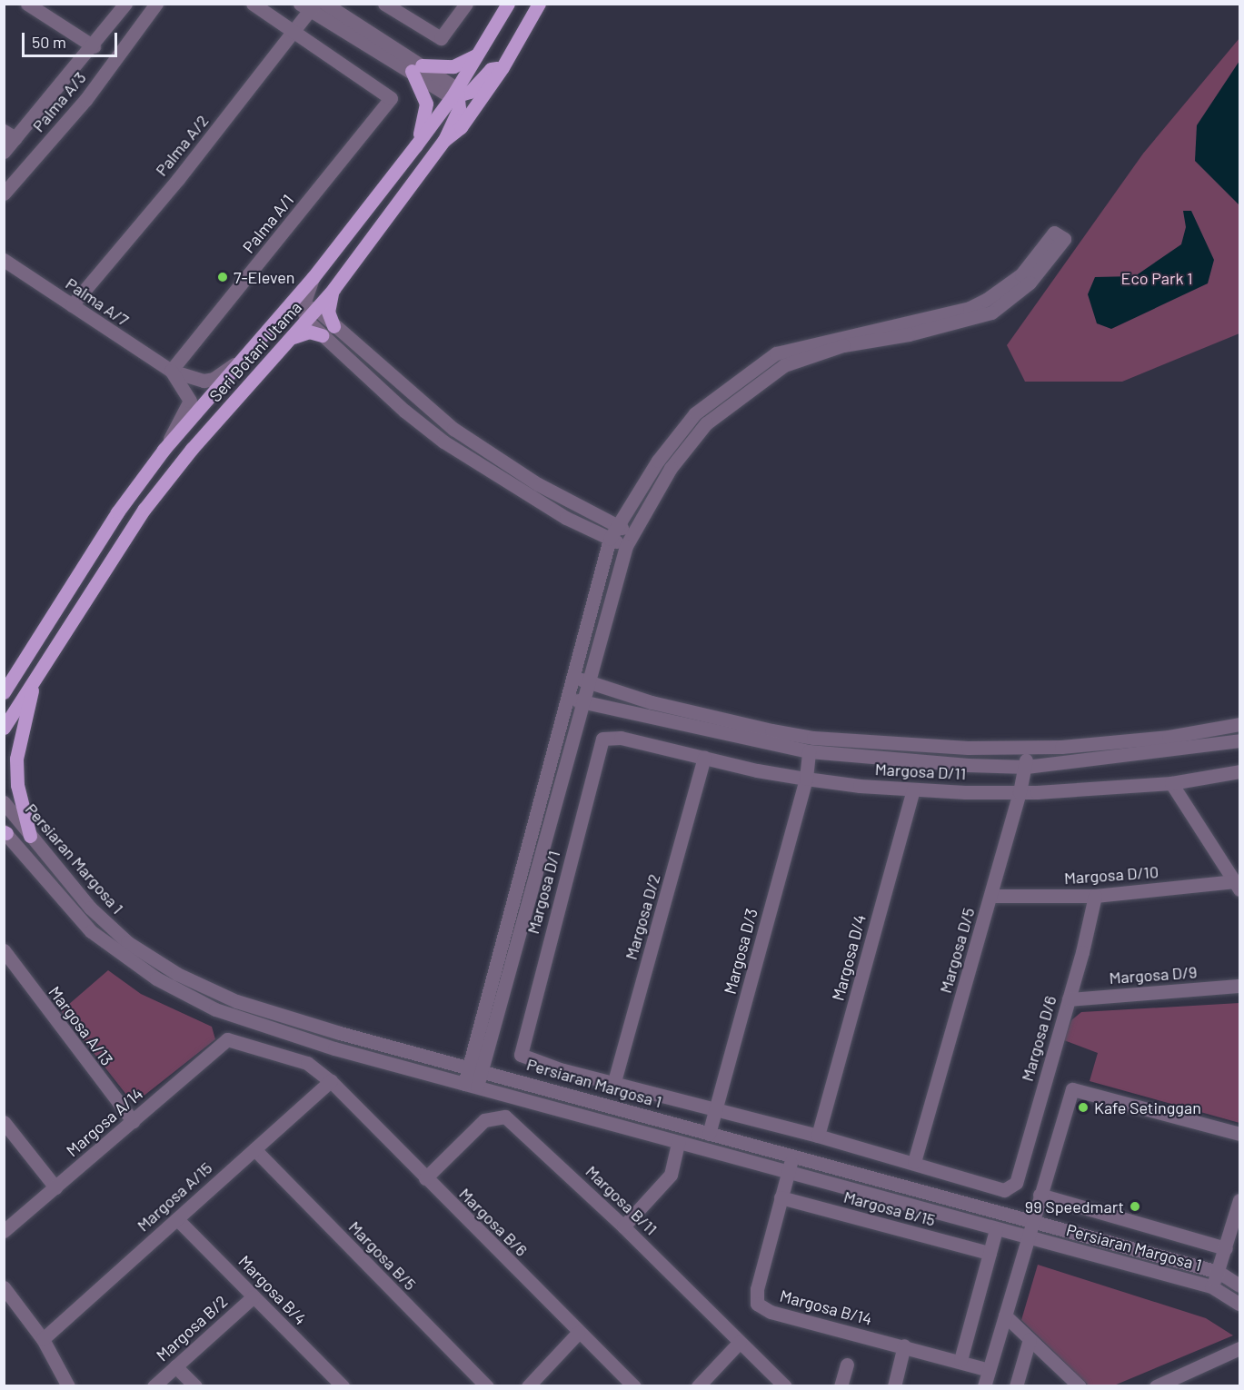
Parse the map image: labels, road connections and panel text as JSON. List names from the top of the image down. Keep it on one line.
{"streets":{"main road":["Seri Botani Utama"],"street":["Palma A/3","Palma A/2","Palma A/1","Palma A/7","Margosa D/11","Persiaran Margosa 1","Margosa D/10","Margosa D/1","Margosa D/2","Margosa D/5","Margosa D/3","Margosa D/4","Margosa D/9","Margosa A/13","Margosa D/6","Margosa A/14","Margosa A/15","Margosa B/11","Margosa B/15","Margosa B/6","Margosa B/5","Margosa B/4","Margosa B/14","Margosa B/2"]},"crossings":[["Palma A/2","Palma A/1"],["Palma A/2","Palma A/7"],["Palma A/1","Palma A/7"],["Palma A/7","Seri Botani Utama"],["Margosa D/11","Margosa D/1"],["Margosa D/11","Margosa D/2"],["Margosa D/11","Margosa D/5"],["Margosa D/11","Margosa D/3"],["Margosa D/11","Margosa D/4"],["Persiaran Margosa 1","Margosa D/3"],["Persiaran Margosa 1","Margosa B/14"],["Margosa D/10","Margosa D/5"],["Margosa D/10","Margosa D/6"],["Margosa D/1","Margosa D/2"],["Margosa D/5","Margosa D/6"],["Margosa D/9","Margosa D/6"],["Margosa A/13","Margosa A/14"],["Margosa A/14","Margosa B/6"],["Margosa A/15","Margosa B/6"],["Margosa A/15","Margosa B/5"],["Margosa A/15","Margosa B/4"],["Margosa B/11","Margosa B/6"],["Margosa B/15","Margosa B/14"],["Margosa B/4","Margosa B/2"]],"parks":["Eco Park 1"],"places":["7-Eleven","Kafe Setinggan","99 Speedmart"],"scale_bar":"50 m"}
